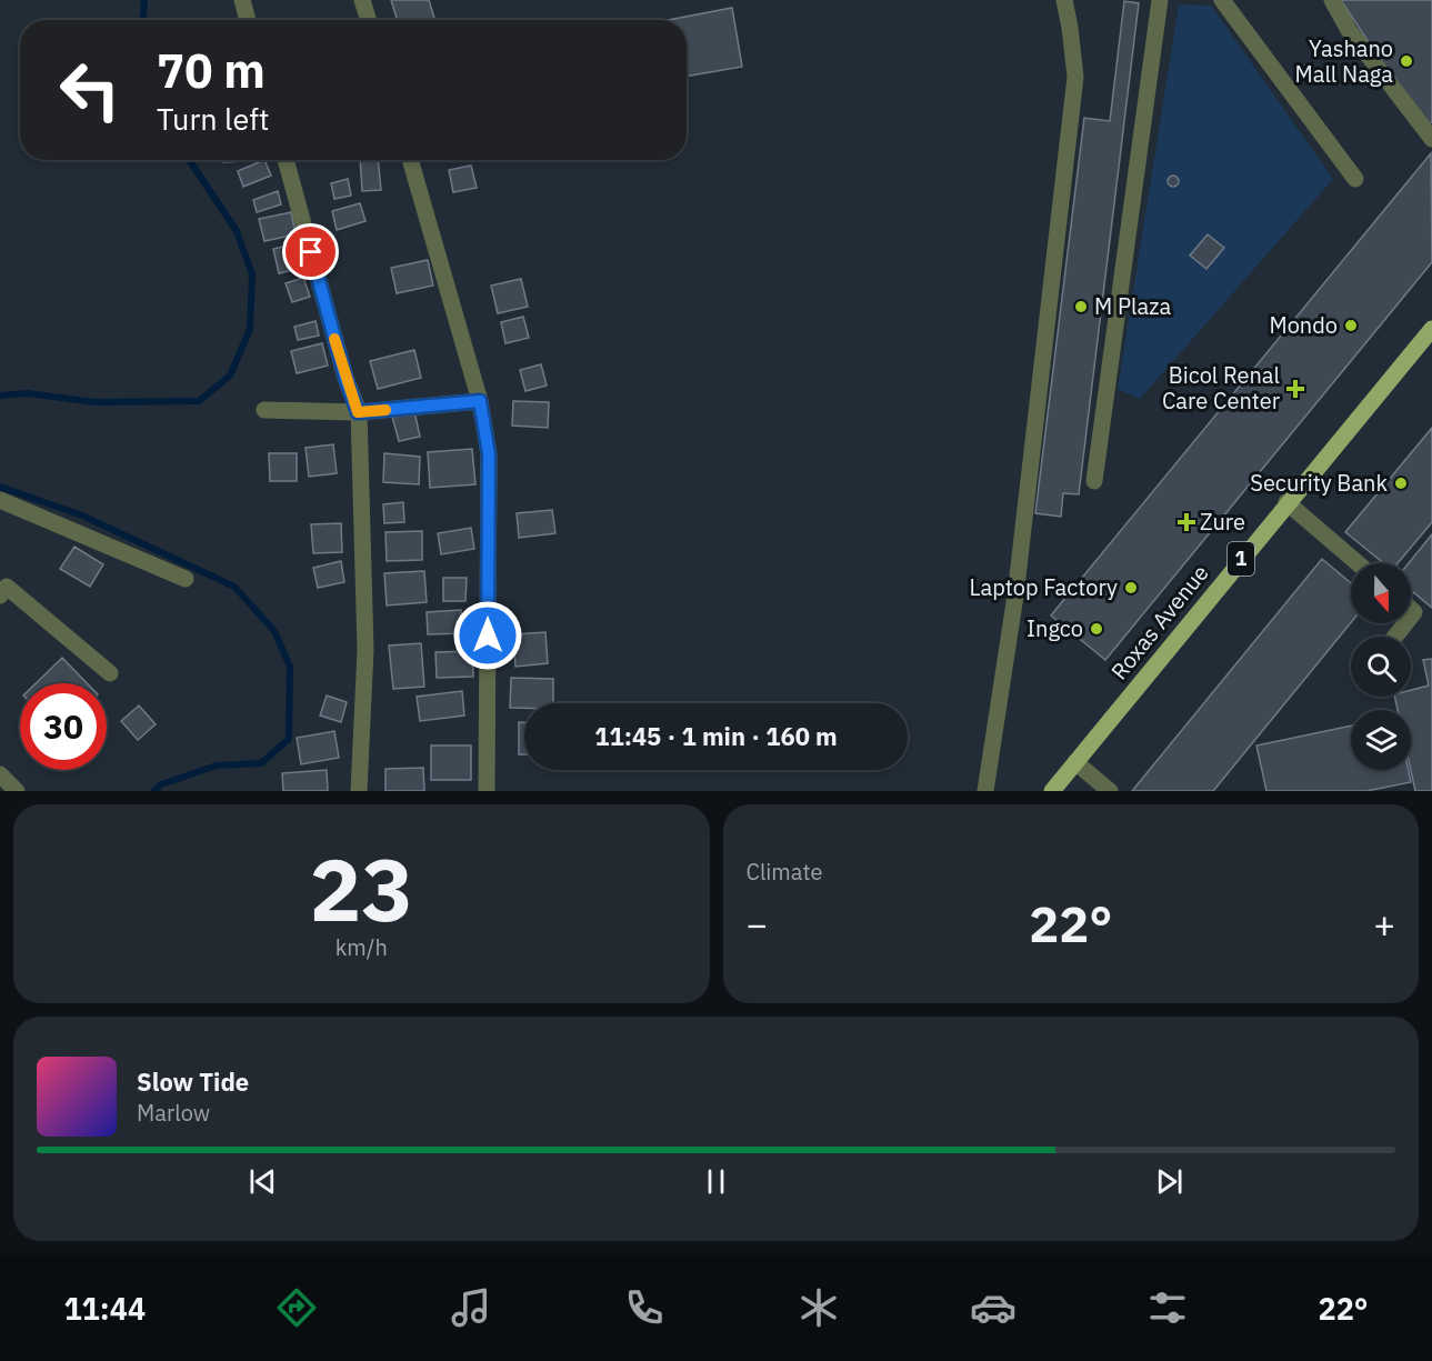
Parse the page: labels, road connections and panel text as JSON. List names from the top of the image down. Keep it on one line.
{"streets":{"main road":["1","Roxas Avenue"]},"places":{"other":["Yashano Mall Naga","M Plaza","Mondo","Security Bank","Laptop Factory","Ingco"],"health":["Bicol Renal Care Center","Zure"]},"north":"bottom","page":{"turn":["70 m","Turn left"],"limit":"30","trip":"11:45 · 1 min · 160 m","tile":[["23","km/h"],"Climate"],"heat":["−","22°","+"],"song":["Slow Tide","Marlow"],"tabs":["11:44","22°"]}}
